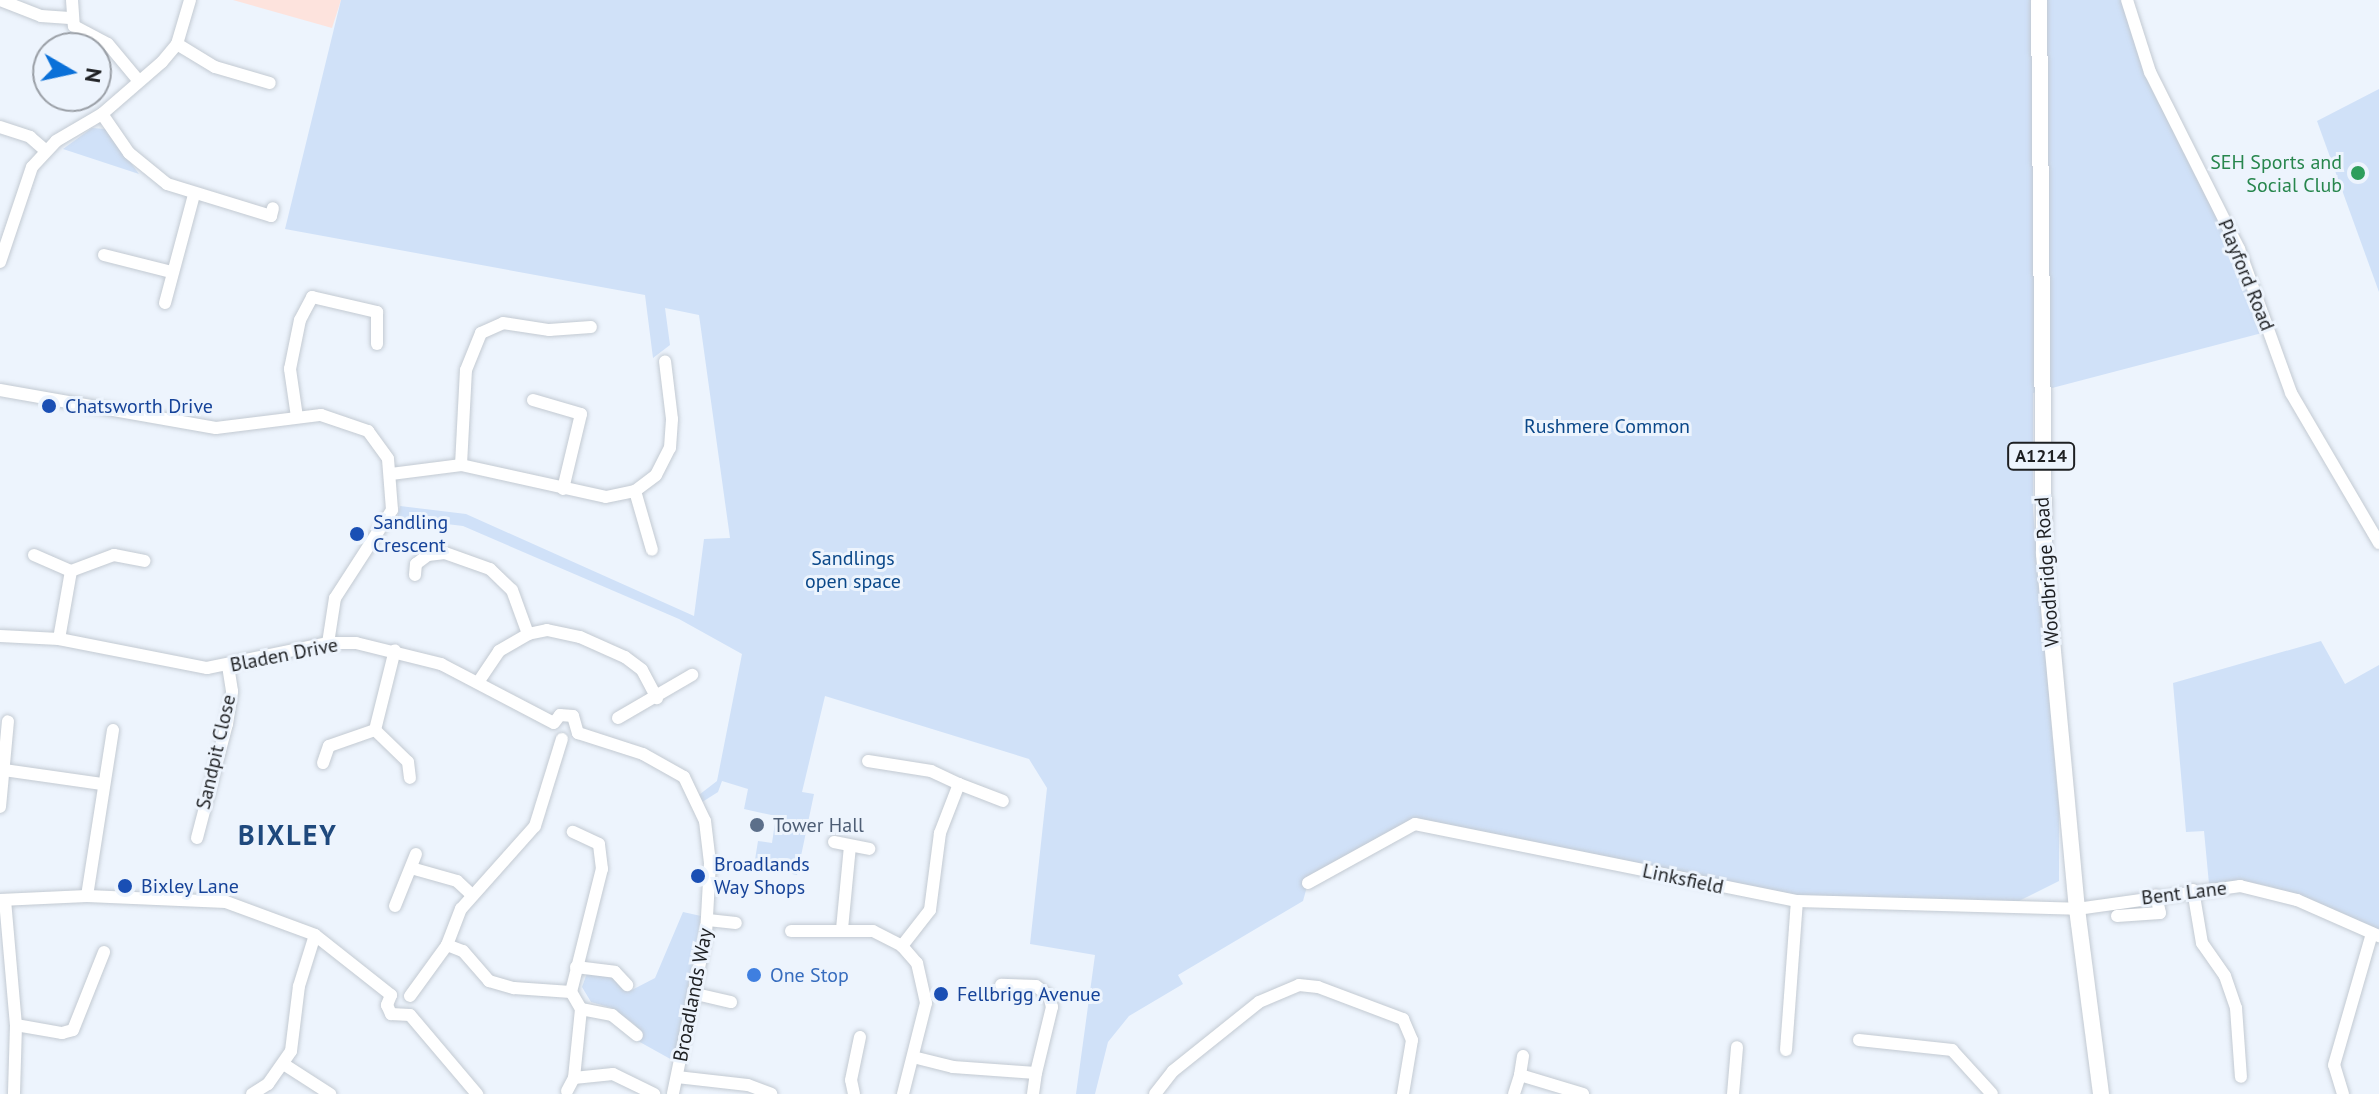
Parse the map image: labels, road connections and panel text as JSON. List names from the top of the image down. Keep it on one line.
{"streets":{"main road":["A1214","Woodbridge Road"],"street":["Playford Road","Bladen Drive","Sandpit Close","Linksfield","Bent Lane","Broadlands Way"]},"crossings":[["Woodbridge Road","Linksfield"],["Woodbridge Road","Bent Lane"],["Bladen Drive","Sandpit Close"],["Bladen Drive","Broadlands Way"],["Linksfield","Bent Lane"]],"districts":["BIXLEY"],"parks":["Rushmere Common","Sandlings open space"],"places":["SEH Sports and Social Club","Chatsworth Drive","Sandling Crescent","Tower Hall","Broadlands Way Shops","Bixley Lane","One Stop","Fellbrigg Avenue"],"north":"right"}
